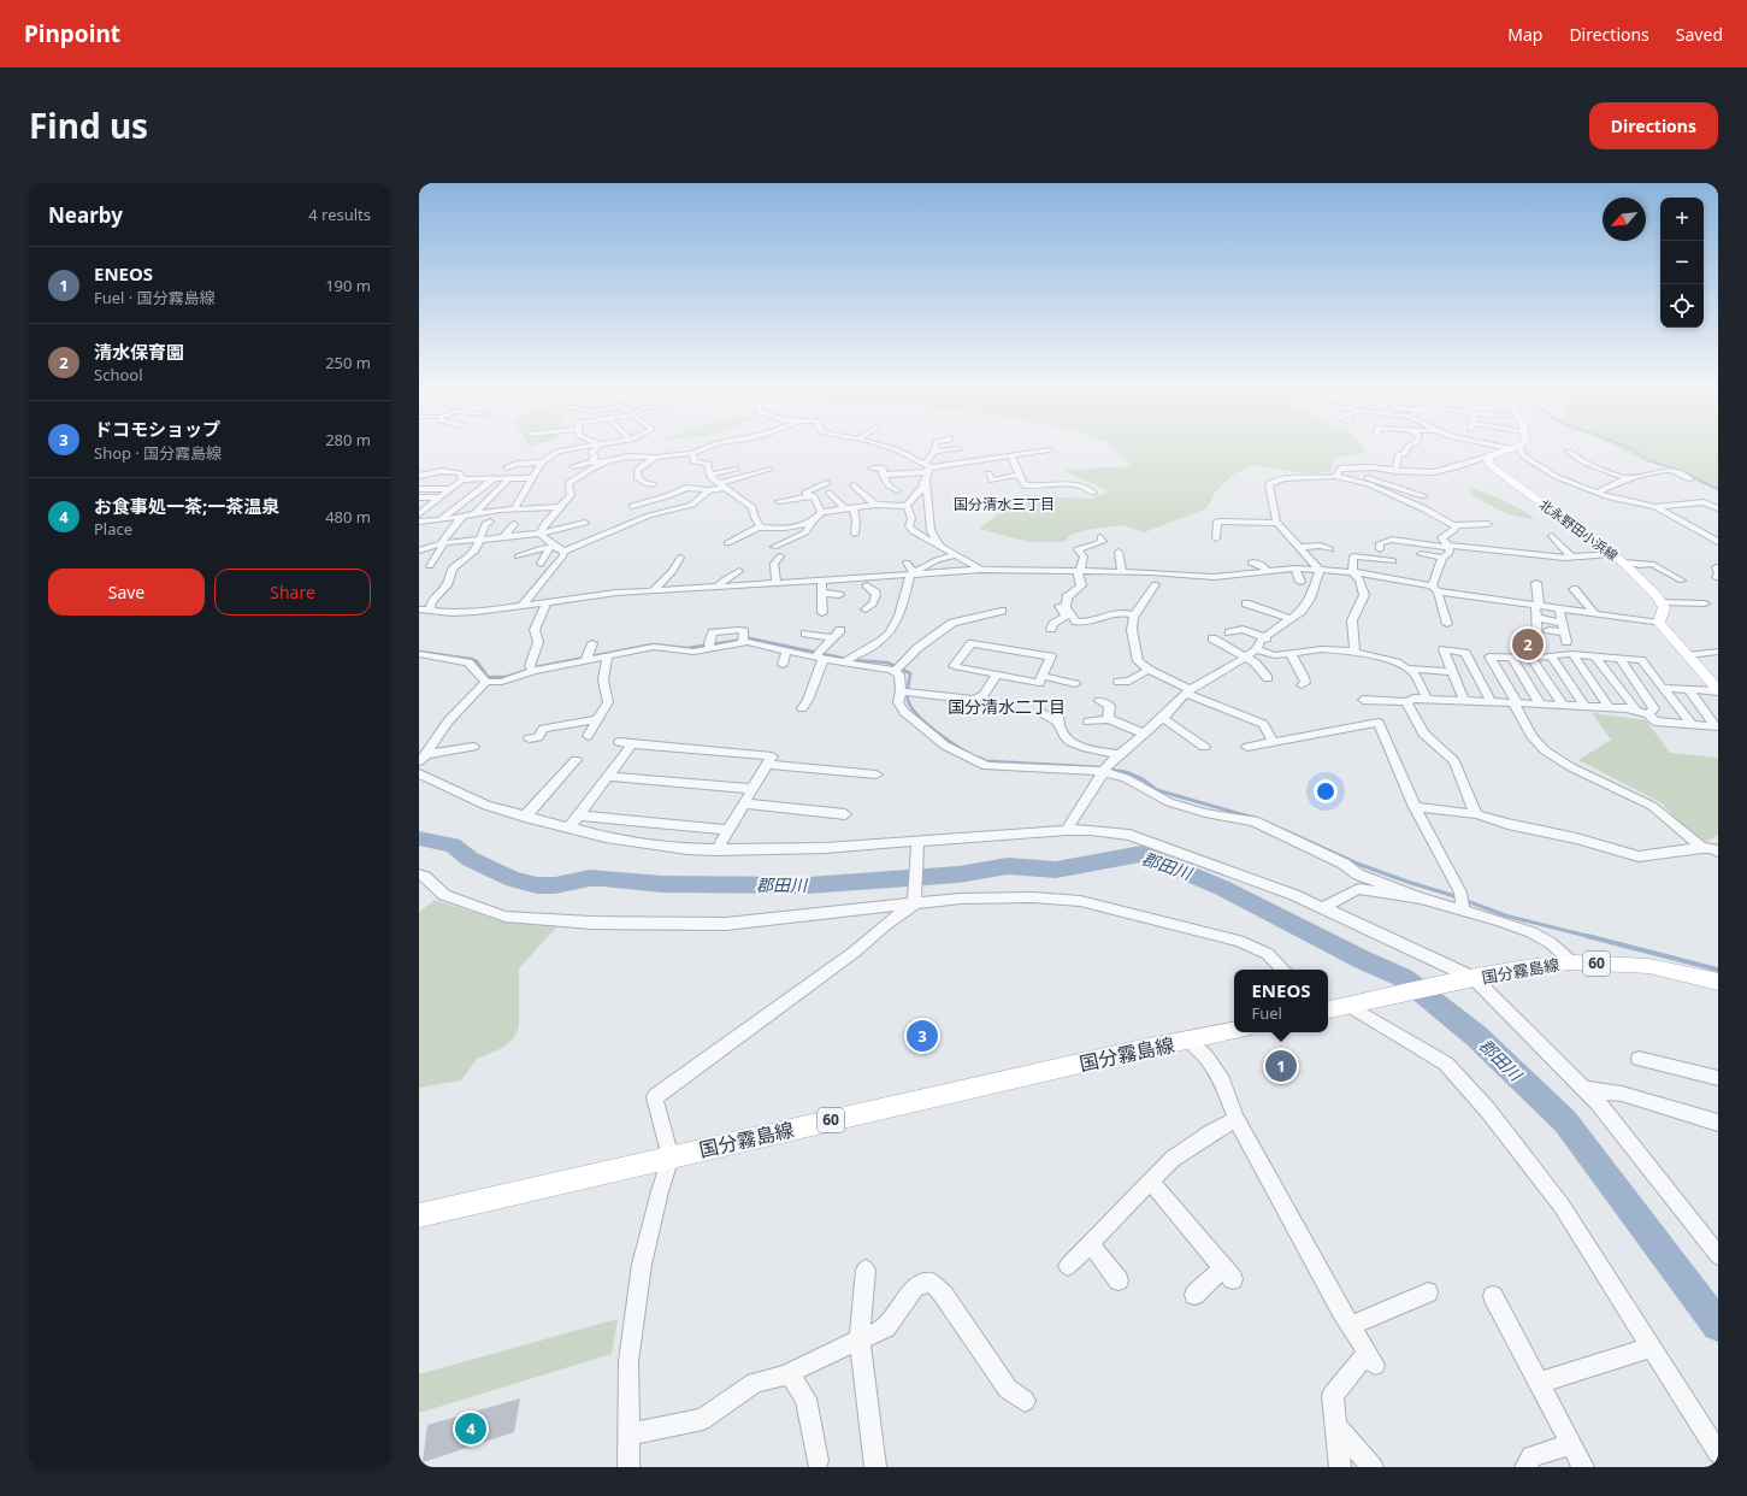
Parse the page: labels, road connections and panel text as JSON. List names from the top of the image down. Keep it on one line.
{"streets":{"main road":["北永野田小浜線","60","国分霧島線"]},"districts":["国分清水三丁目","国分清水二丁目"],"water":["郡田川"],"north":"bottom left","page":{"header":"Pinpoint","nav":["Map","Directions","Saved"],"title":"Find us","buttons":["Directions",["Save","Share"]],"heading":["Nearby","4 results"],"map_buttons":["+","−"],"list":[{"mark":"1","name":"ENEOS","note":"Fuel · 国分霧島線","value":"190 m"},{"mark":"2","name":"清水保育園","note":"School","value":"250 m"},{"mark":"3","name":"ドコモショップ","note":"Shop · 国分霧島線","value":"280 m"},{"mark":"4","name":"お食事処一茶;一茶温泉","note":"Place","value":"480 m"}],"pins":["2","3","1","4"],"popup":["ENEOS","Fuel"]}}
